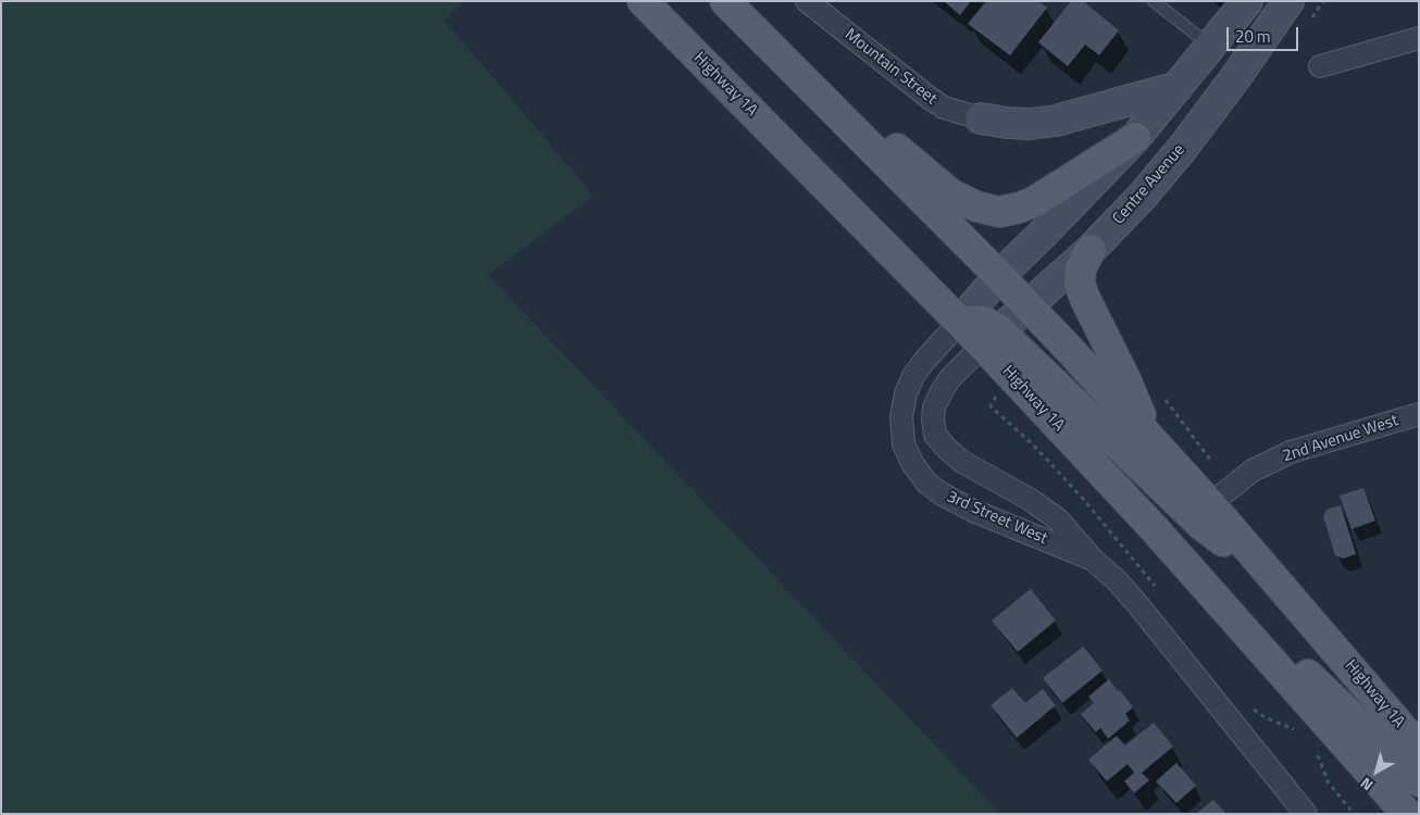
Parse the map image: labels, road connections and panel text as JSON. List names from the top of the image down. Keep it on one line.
{"streets":{"main road":["Highway 1A","Centre Avenue"],"street":["Mountain Street","2nd Avenue West","3rd Street West"]},"crossings":[["Highway 1A","Centre Avenue"],["Highway 1A","2nd Avenue West"],["Highway 1A","3rd Street West"],["Centre Avenue","3rd Street West"]],"scale_bar":"20 m","north":"bottom left"}
